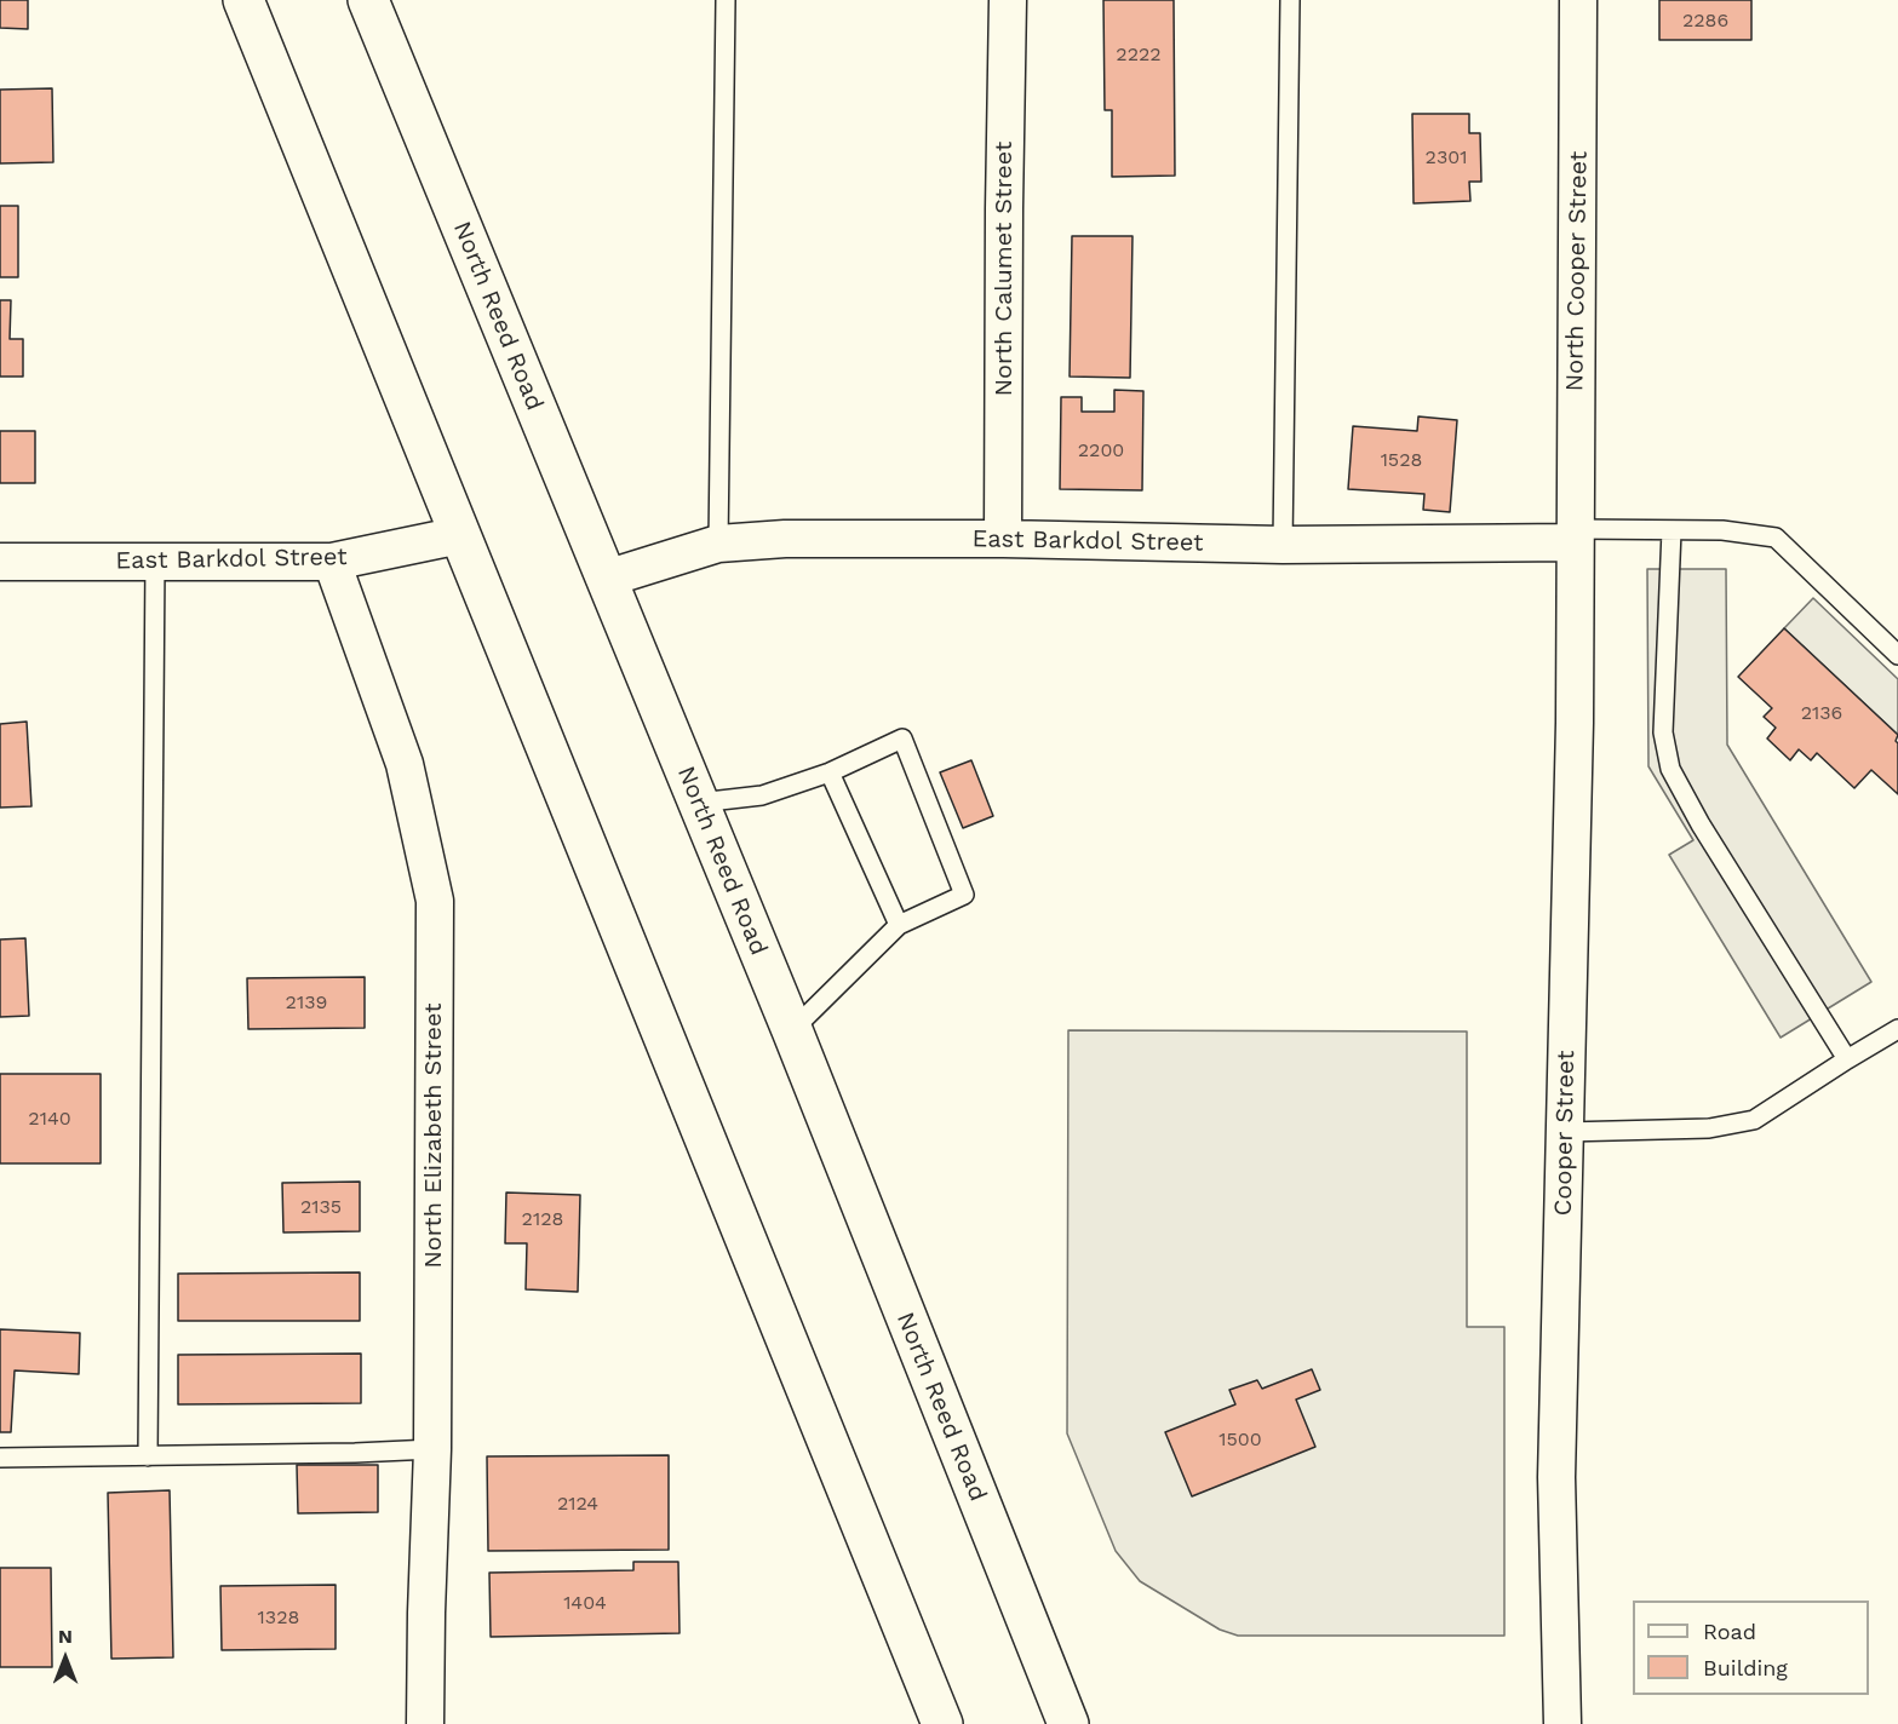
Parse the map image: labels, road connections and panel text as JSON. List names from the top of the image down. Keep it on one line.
{"streets":{"main road":["North Reed Road"],"street":["North Calumet Street","North Cooper Street","East Barkdol Street","Cooper Street","North Elizabeth Street"]},"crossings":[["North Calumet Street","East Barkdol Street"],["North Cooper Street","East Barkdol Street"],["North Cooper Street","Cooper Street"],["North Reed Road","East Barkdol Street"],["East Barkdol Street","Cooper Street"],["East Barkdol Street","North Elizabeth Street"]],"house_numbers":["2286","2222","2301","2200","1528","2136","2139","2140","2135","2128","1500","2124","1404","1328"],"legend":["Road","Building"],"north":"top"}
